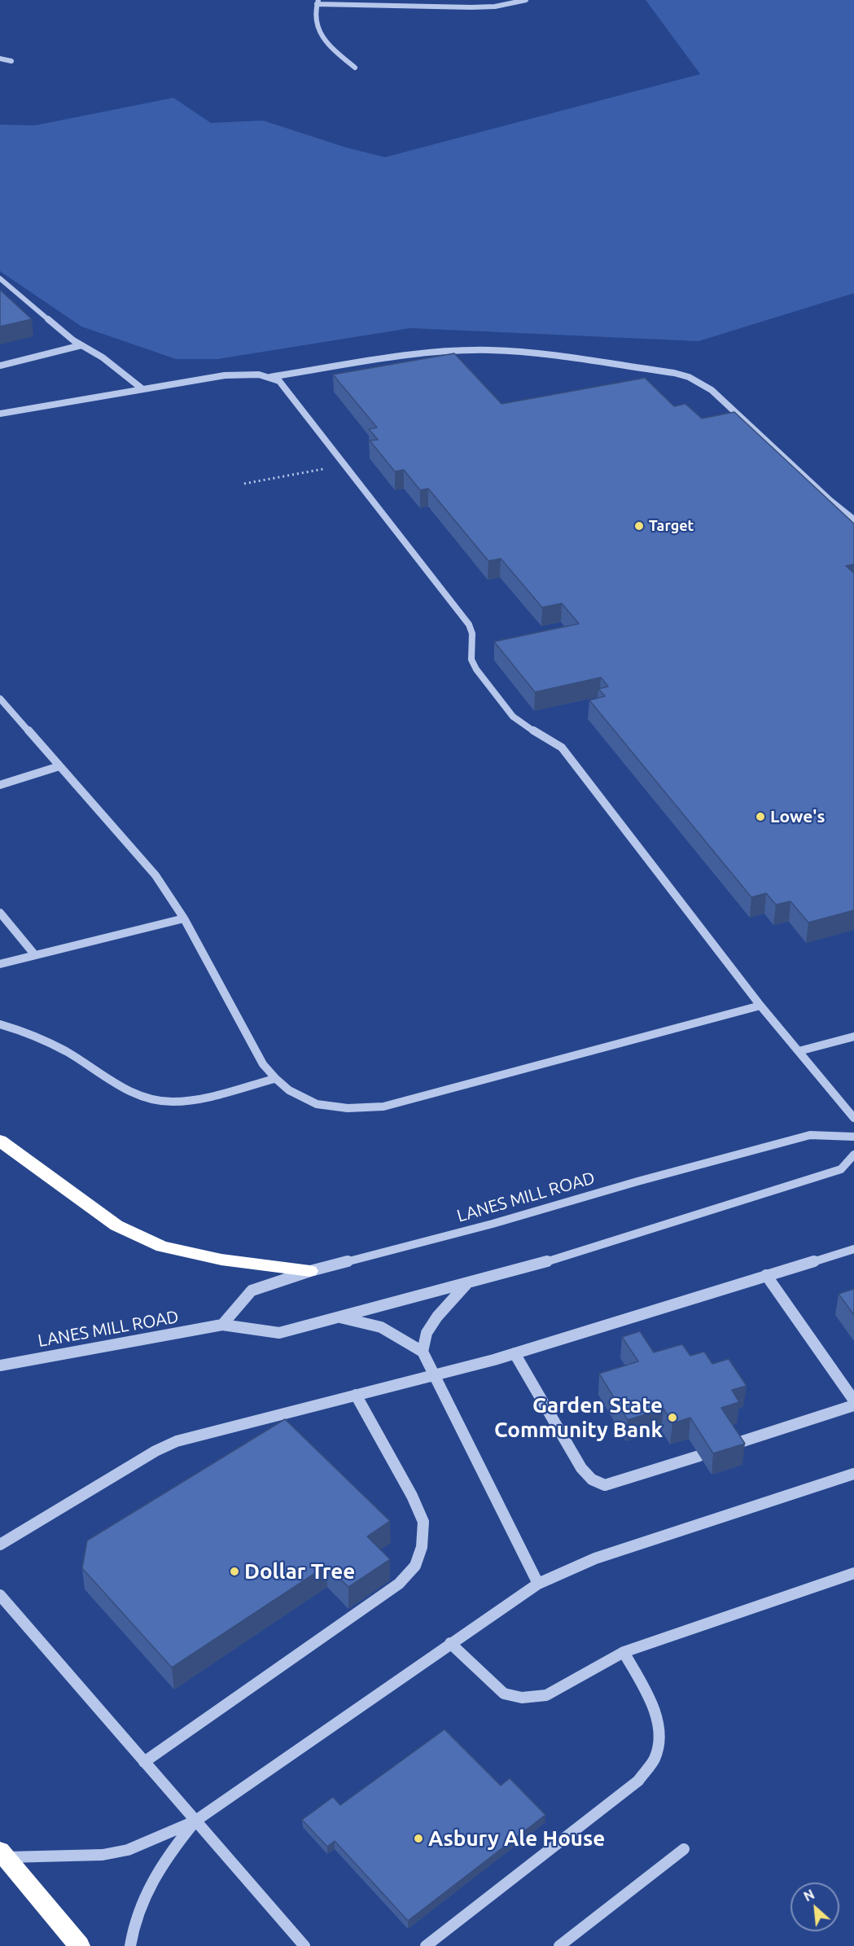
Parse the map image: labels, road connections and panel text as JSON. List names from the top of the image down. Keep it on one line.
{"streets":{"street":["LANES MILL ROAD"]},"places":["Target","Lowe's","Garden State Community Bank","Dollar Tree","Asbury Ale House"],"north":"top left"}
